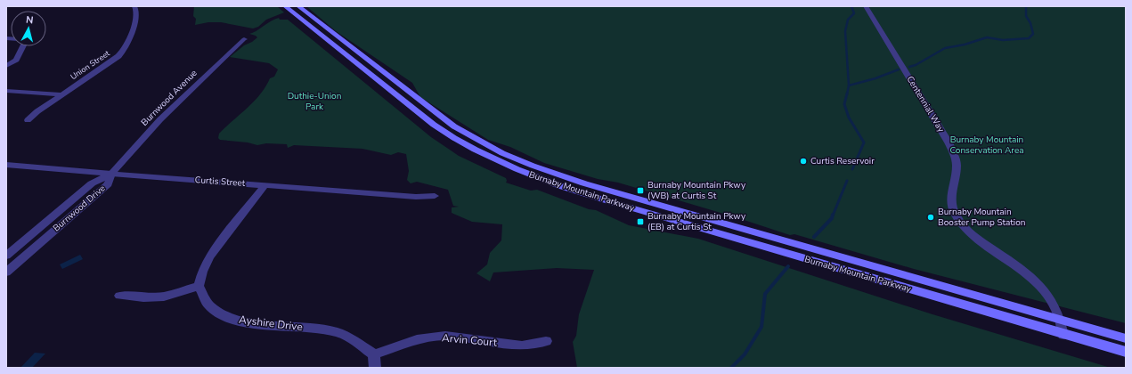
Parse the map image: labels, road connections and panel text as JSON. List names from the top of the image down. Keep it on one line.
{"streets":{"main road":["Burnaby Mountain Parkway"],"street":["Union Street","Burnwood Avenue","Centennial Way","Curtis Street","Burnwood Drive","Ayshire Drive","Arvin Court"]},"crossings":[["Burnwood Avenue","Curtis Street"],["Burnwood Avenue","Burnwood Drive"],["Centennial Way","Burnaby Mountain Parkway"],["Curtis Street","Burnwood Drive"],["Ayshire Drive","Arvin Court"]],"parks":["Duthie-Union Park","Burnaby Mountain Conservation Area"],"places":{"other":["Curtis Reservoir","Burnaby Mountain Booster Pump Station"],"transit":["Burnaby Mountain Pkwy (WB) at Curtis St","Burnaby Mountain Pkwy (EB) at Curtis St"]},"north":"top"}
